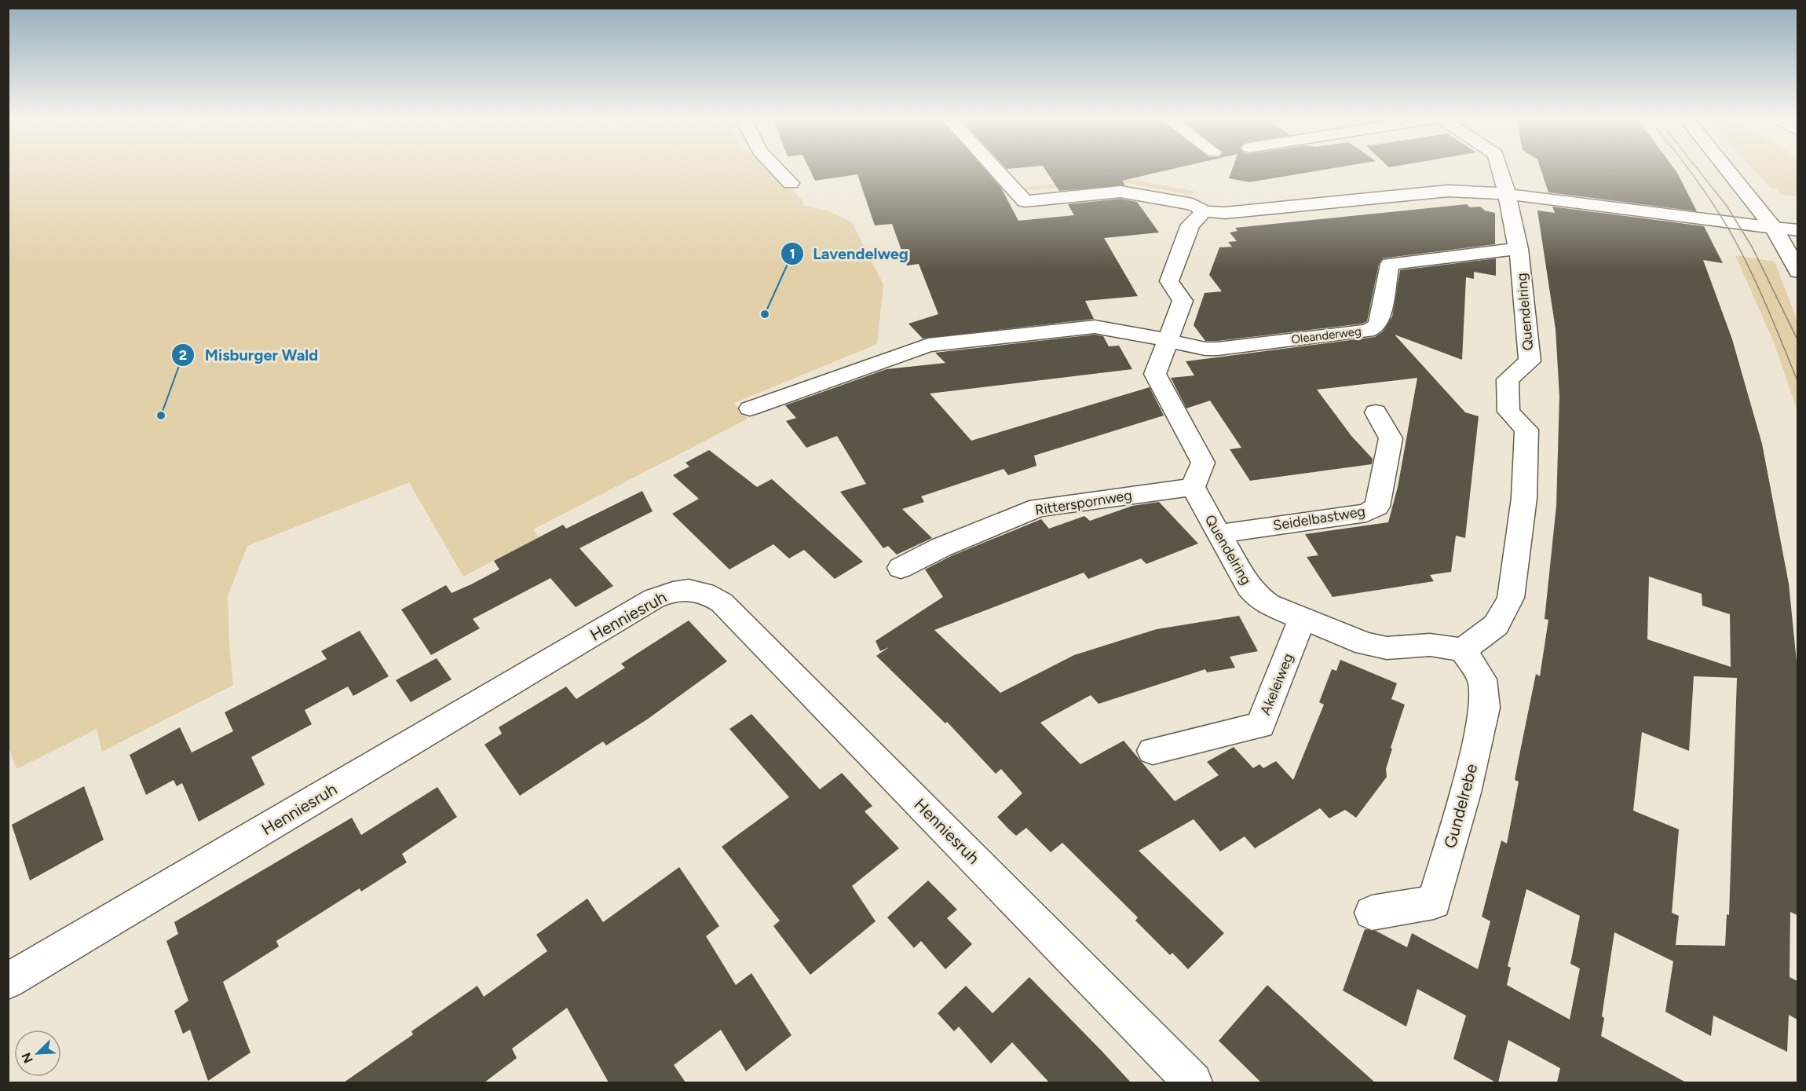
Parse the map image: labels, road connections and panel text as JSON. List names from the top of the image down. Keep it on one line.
{"streets":{"street":["Quendelring","Oleanderweg","Ritterspornweg","Seidelbastweg","Henniesruh","Akeleiweg","Gundelrebe"]},"crossings":[["Quendelring","Oleanderweg"],["Quendelring","Ritterspornweg"],["Quendelring","Seidelbastweg"],["Quendelring","Akeleiweg"],["Quendelring","Gundelrebe"]],"places":["Lavendelweg","Misburger Wald"],"north":"bottom left"}
